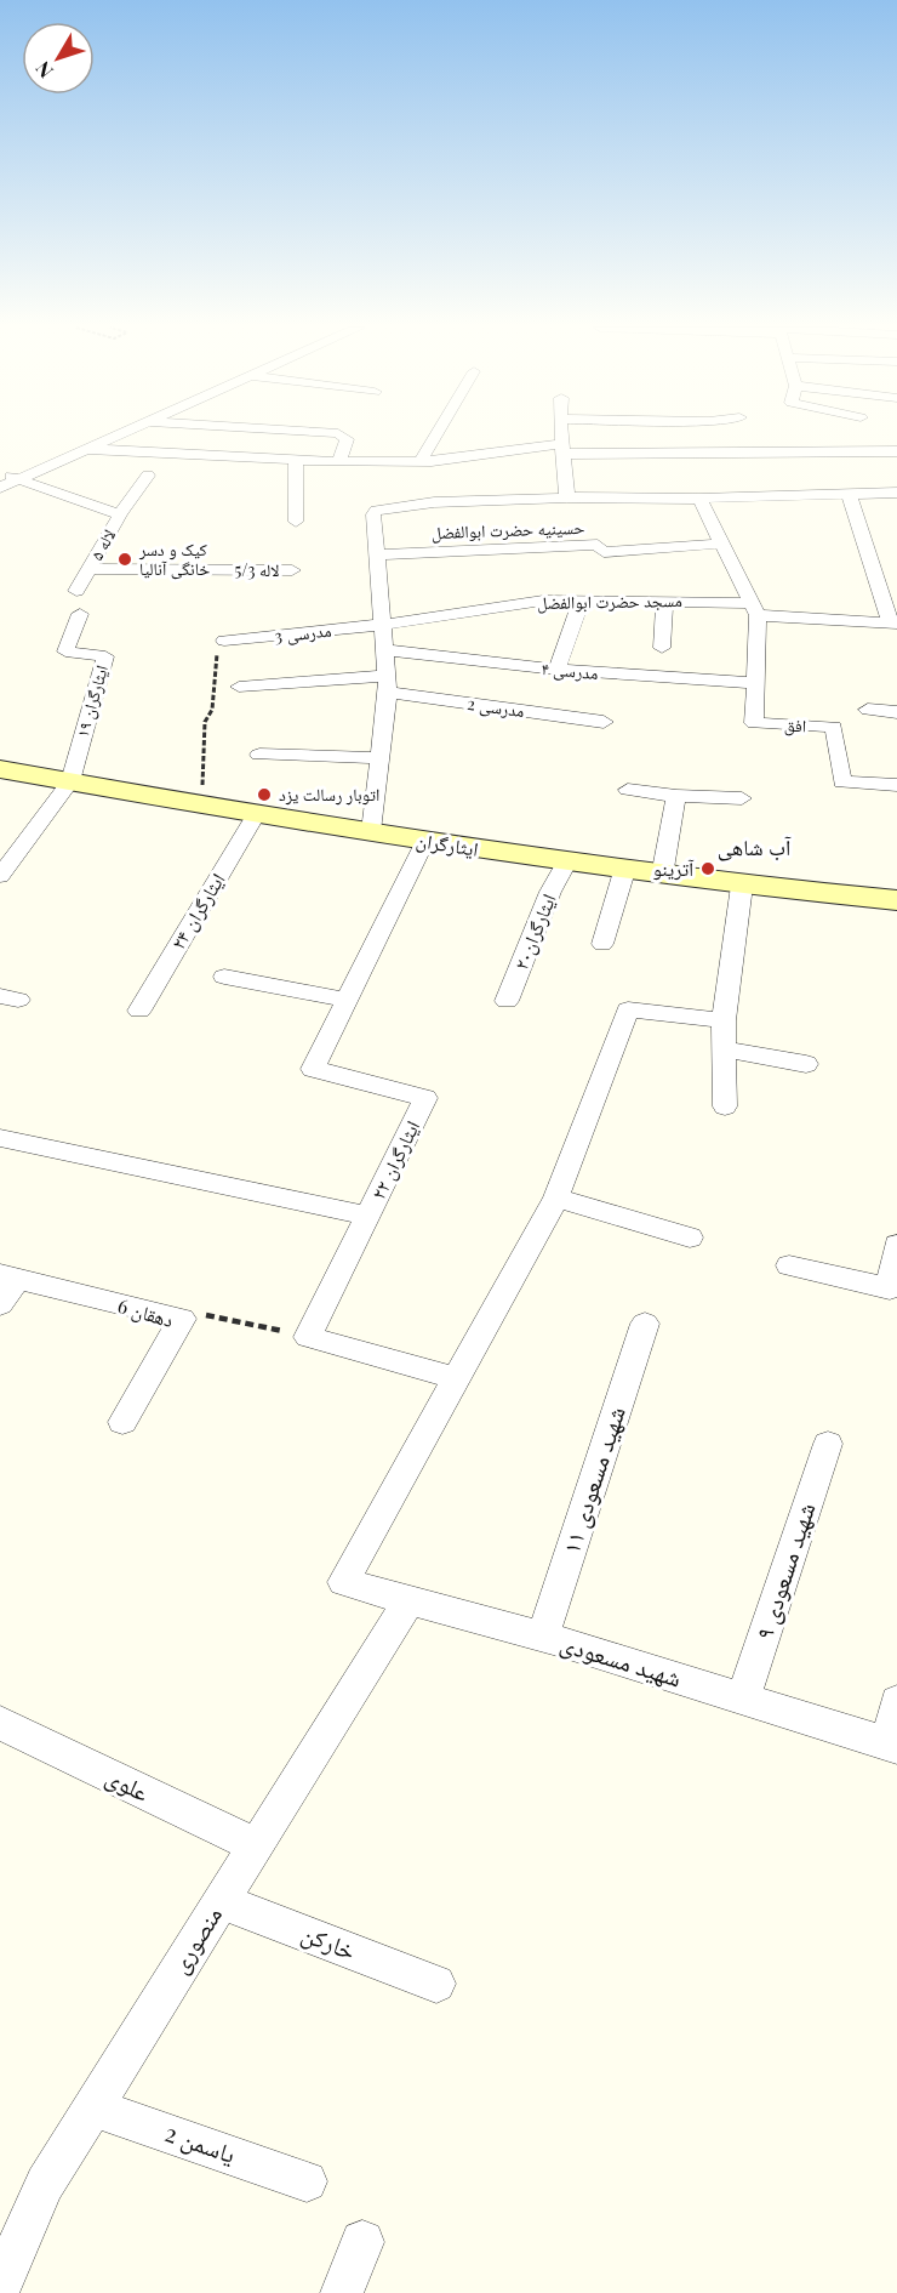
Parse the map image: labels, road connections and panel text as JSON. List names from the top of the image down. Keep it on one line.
{"streets":{"main road":["ایثارگران"],"street":["حسینیه حضرت ابوالفضل","لاله ۵","لاله 5/3","مسجد حضرت ابوالفضل","مدرسی 3","مدرسی ۴","ایثارگران ۱‍۹","مدرسی 2","افق","ایثارگران ۲۴","۲۰ایثارگران","ایثارگران ۲۲","دهقان 6","شهید مسعودی ۱۱","شهید مسعودی ۹","شهید مسعودی","علوی","منصوری","خارکن","یاسمن 2"]},"crossings":[["لاله ۵","لاله 5/3"],["مسجد حضرت ابوالفضل","مدرسی 3"],["مسجد حضرت ابوالفضل","افق"],["مدرسی ۴","افق"],["ایثارگران ۱‍۹","ایثارگران"],["ایثارگران","ایثارگران ۲۴"],["ایثارگران","۲۰ایثارگران"],["ایثارگران","ایثارگران ۲۲"],["شهید مسعودی ۱۱","شهید مسعودی"],["شهید مسعودی ۹","شهید مسعودی"],["شهید مسعودی","منصوری"],["علوی","منصوری"],["منصوری","خارکن"],["منصوری","یاسمن 2"]],"districts":["آب شاهی"],"places":["کیک و دسر خانگی آنالیا","اتوبار رسالت یزد","آترینو"],"north":"bottom left"}
